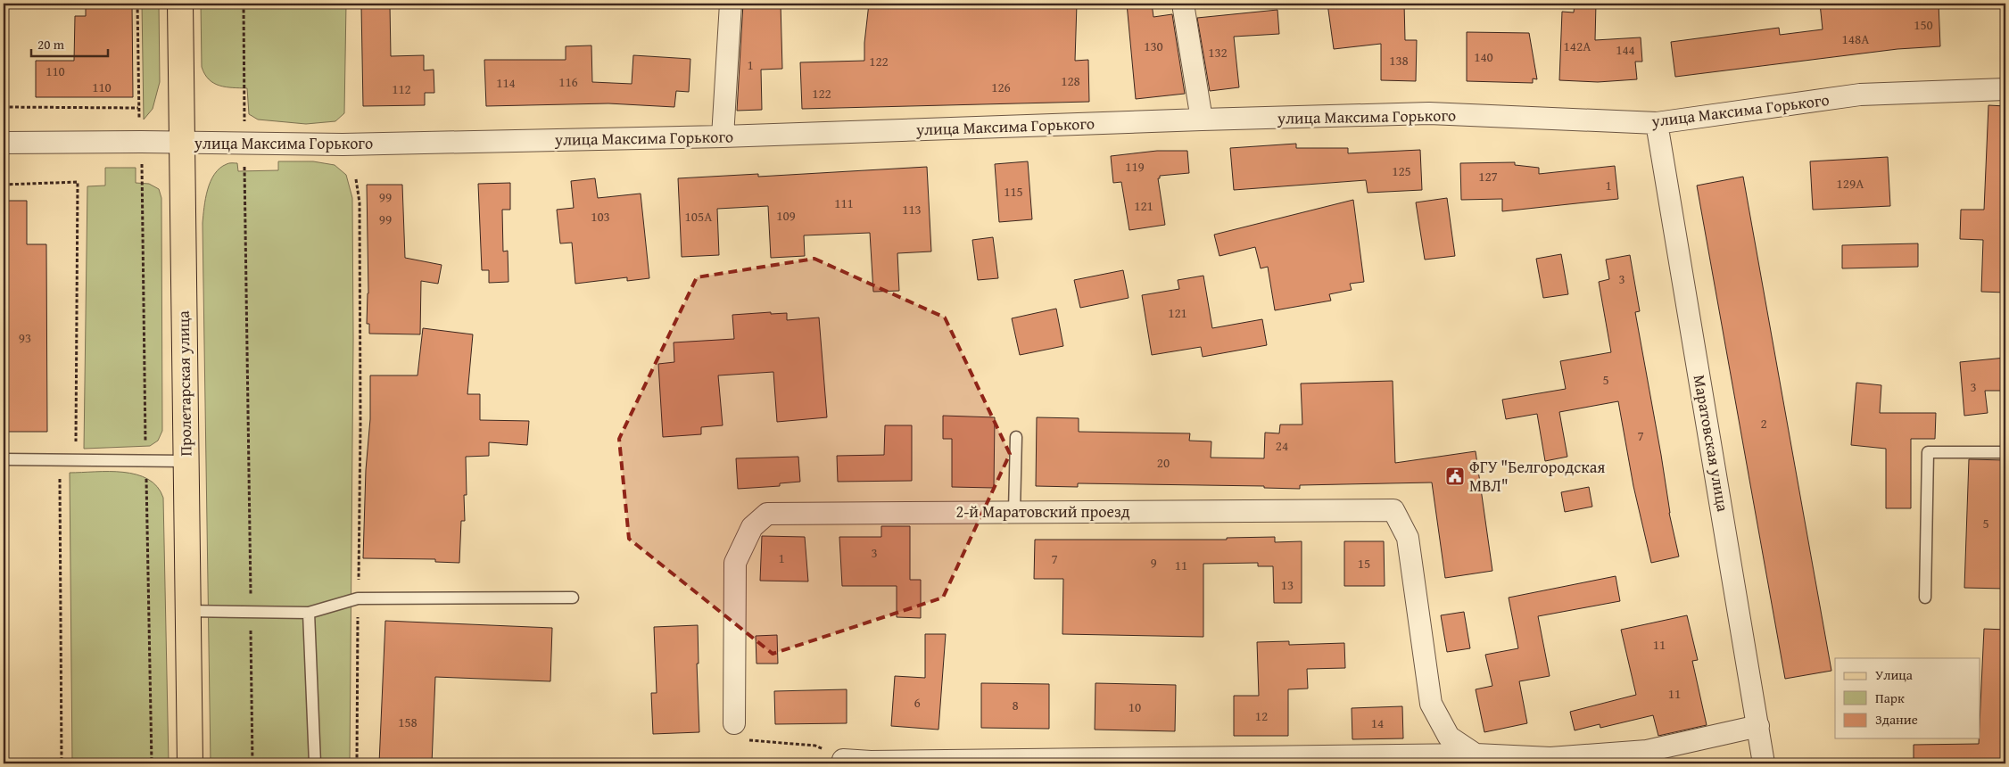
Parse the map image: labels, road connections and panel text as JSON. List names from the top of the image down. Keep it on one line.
{"streets":{"main road":["Пролетарская улица"],"street":["улица Максима Горького","Маратовская улица","2-й Маратовский проезд"]},"crossings":[["улица Максима Горького","Пролетарская улица"],["улица Максима Горького","Маратовская улица"]],"places":{"public building":["ФГУ \"Белгородская МВЛ\""]},"house_numbers":["150","148А","130","142А","144","132","140","138","122","1","110","128","116","114","110","126","112","122","119","125","127","129А","1","115","99","111","121","113","109","103","105А","99","3","121","93","5","3","2","7","24","20","5","3","1","7","9","15","11","13","11","11","6","8","10","12","158","14"],"legend":["Улица","Парк","Здание"],"scale_bar":"20 m"}
